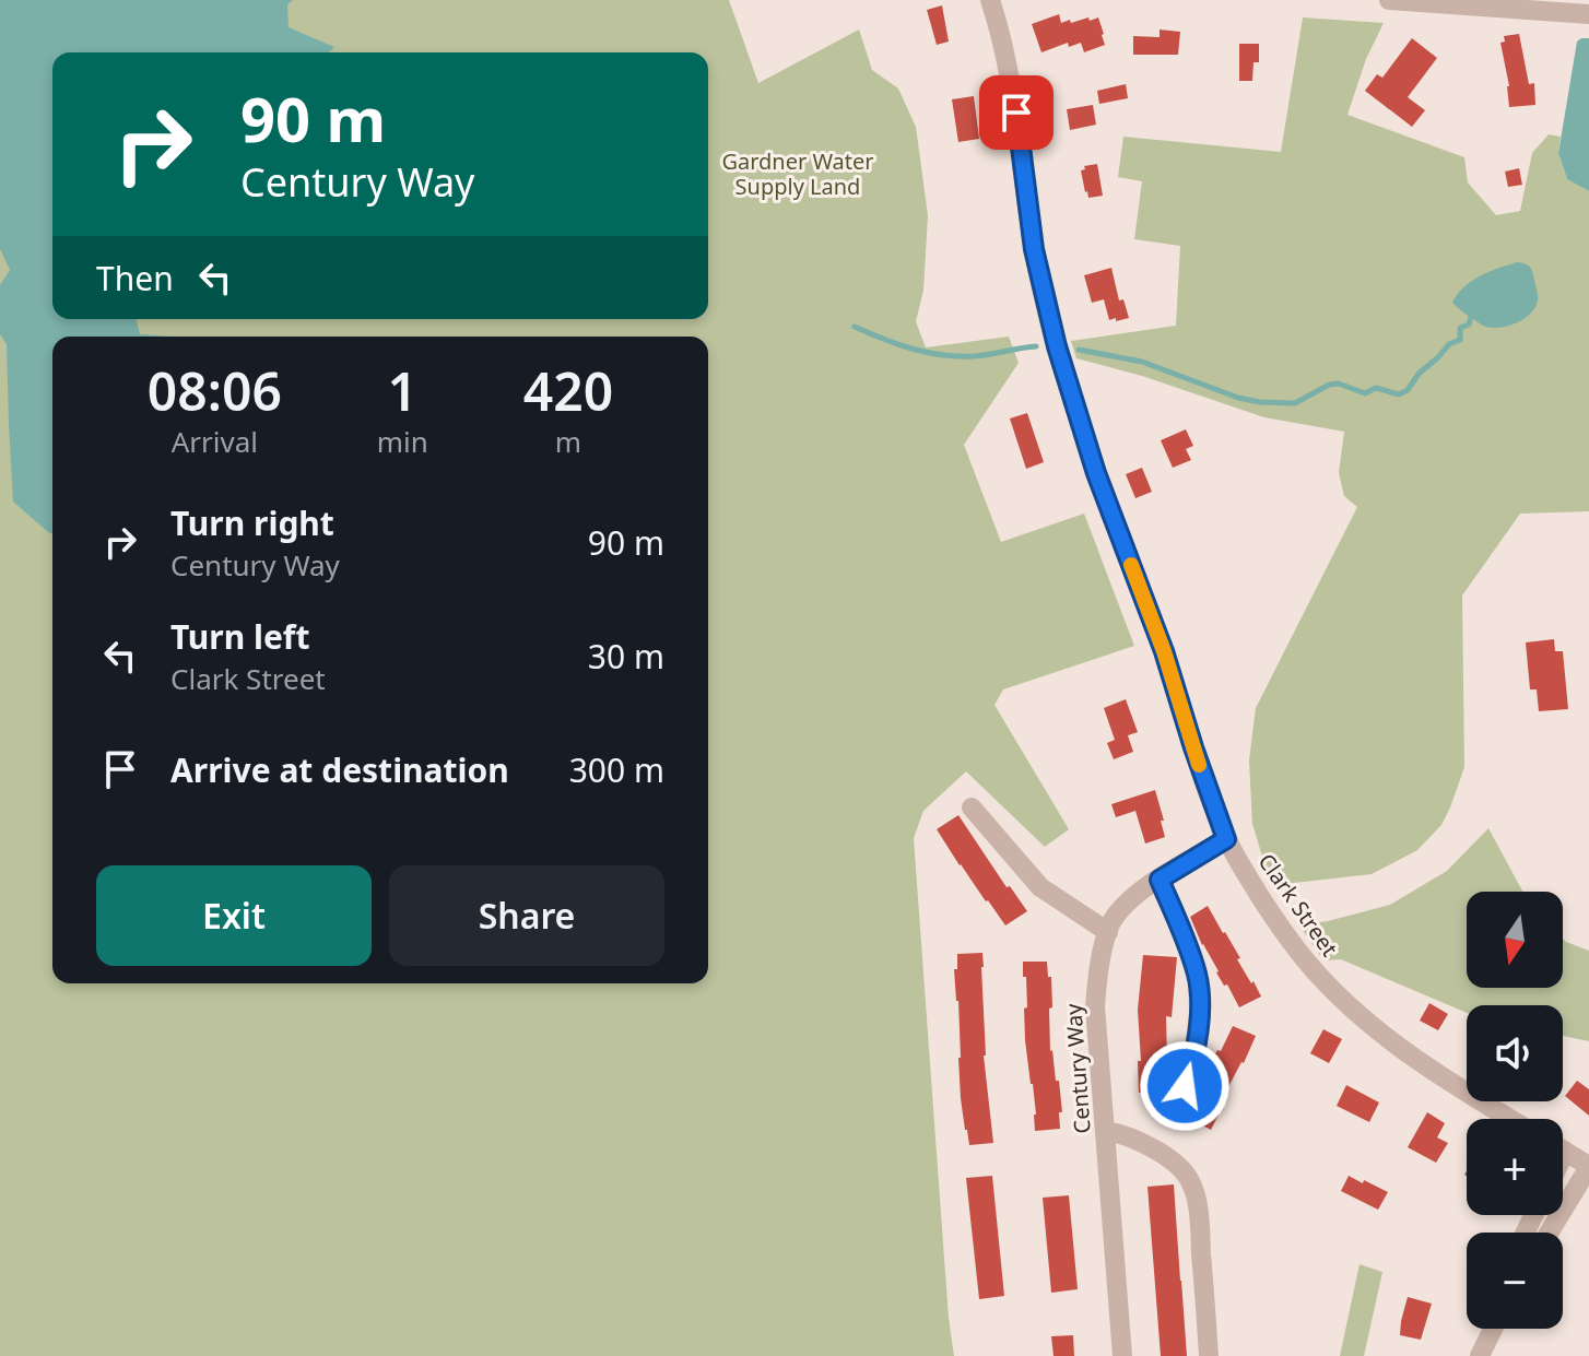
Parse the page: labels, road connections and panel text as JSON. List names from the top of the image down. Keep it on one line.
{"streets":{"street":["Clark Street","Century Way"]},"crossings":[["Clark Street","Century Way"]],"parks":["Gardner Water Supply Land"],"north":"bottom","page":{"turn":["90 m","Century Way"],"then":"Then","eta":["08:06","Arrival","1","min","420","m"],"list":[{"name":"Turn right","note":"Century Way","value":"90 m"},{"name":"Turn left","note":"Clark Street","value":"30 m"},{"name":"Arrive at destination","value":"300 m"}],"buttons":["Exit","Share"],"map_buttons":["+","−"]}}
